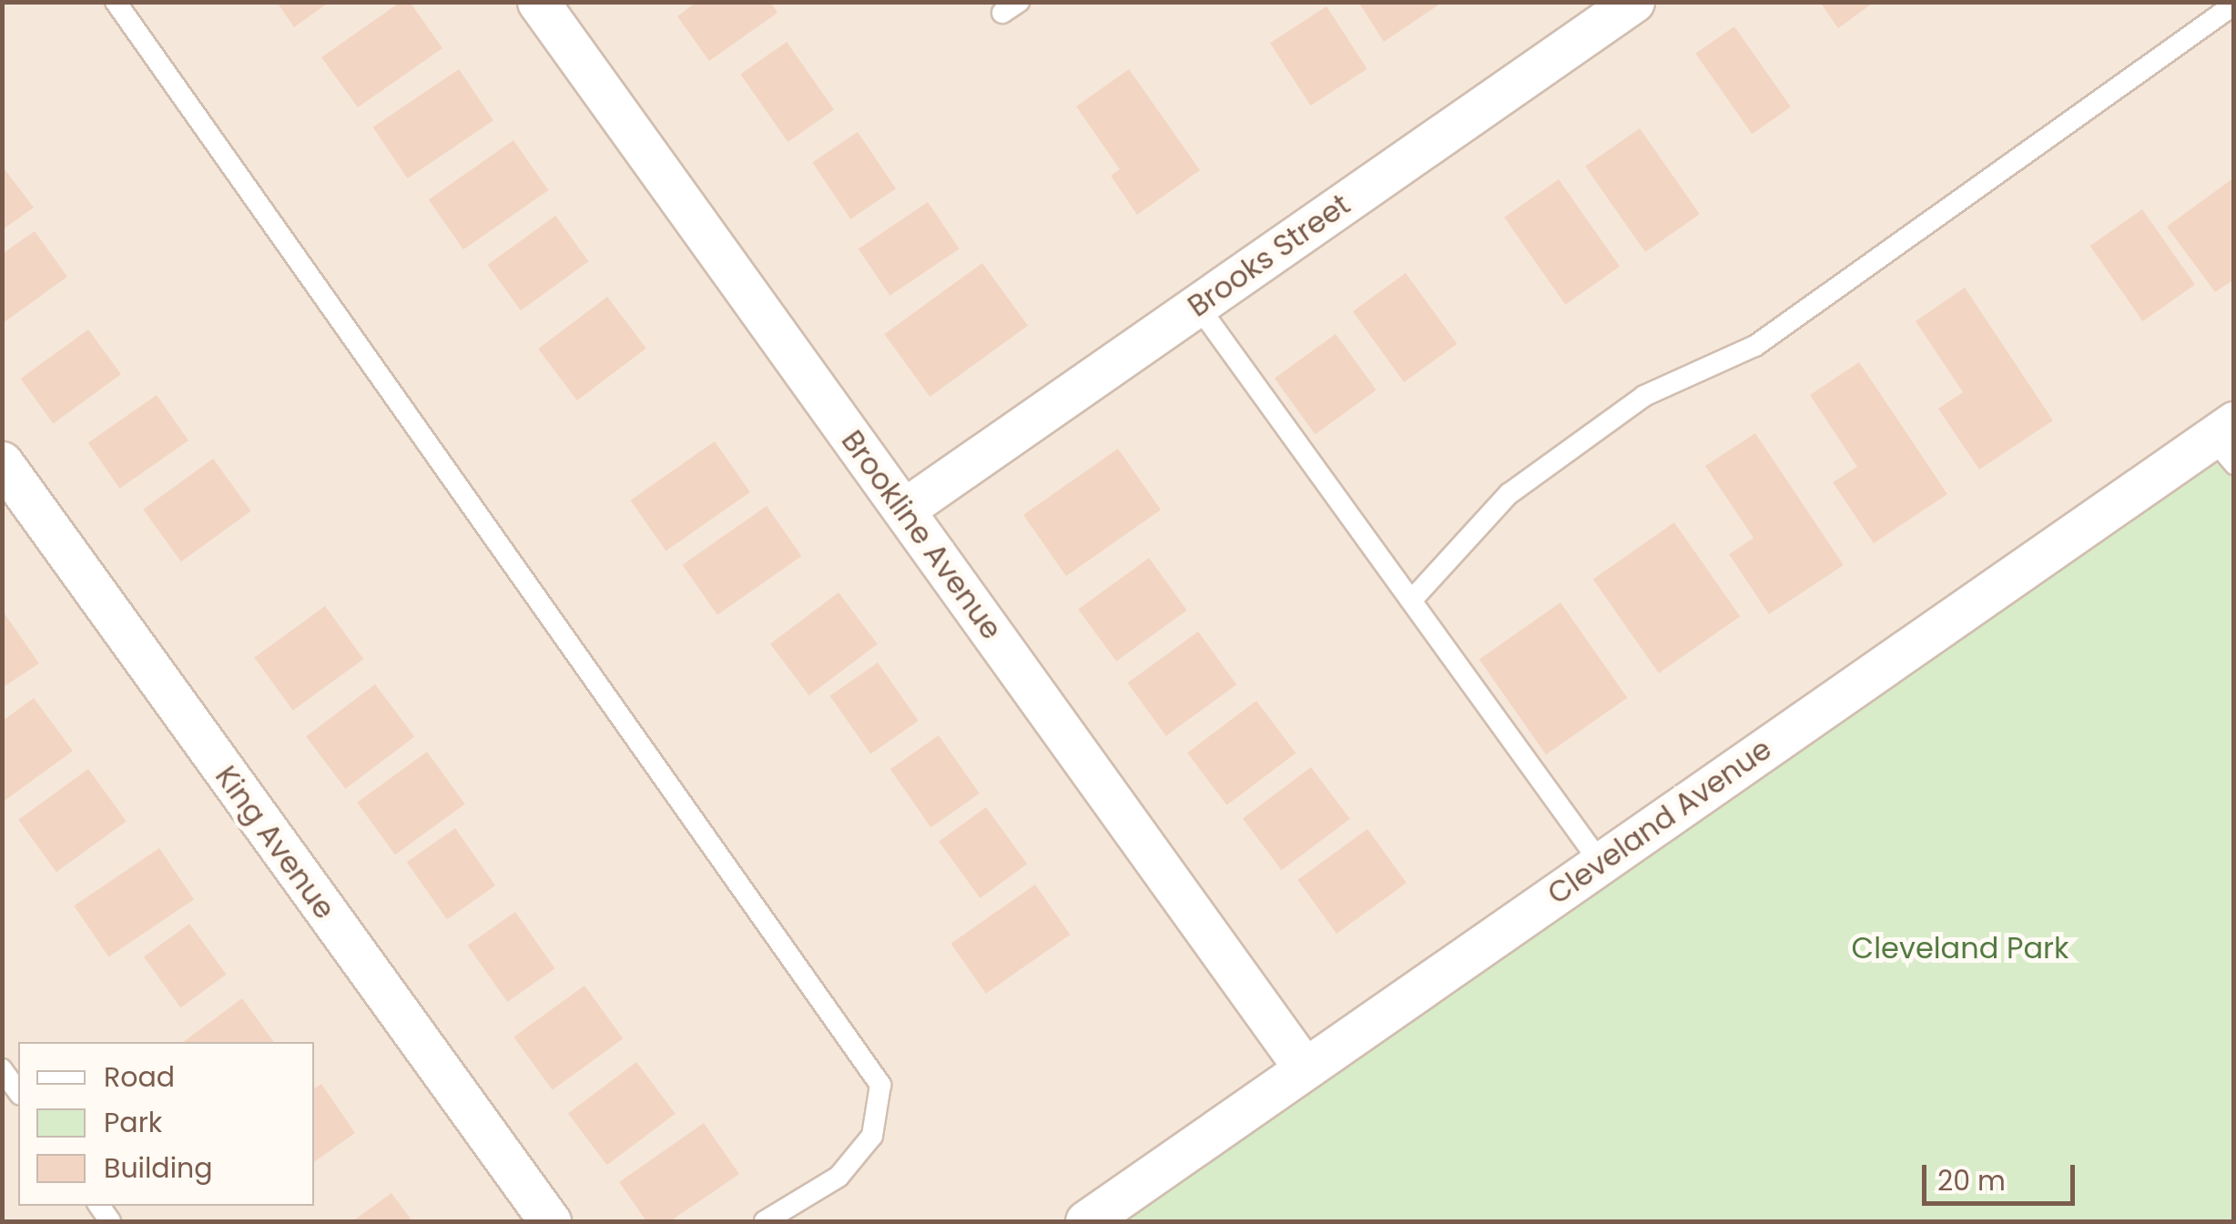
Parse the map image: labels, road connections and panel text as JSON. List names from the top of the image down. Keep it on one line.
{"streets":{"street":["Brooks Street","Brookline Avenue","Cleveland Avenue","King Avenue"]},"crossings":[["Brooks Street","Brookline Avenue"],["Brookline Avenue","Cleveland Avenue"]],"parks":["Cleveland Park"],"legend":["Road","Park","Building"],"scale_bar":"20 m"}
